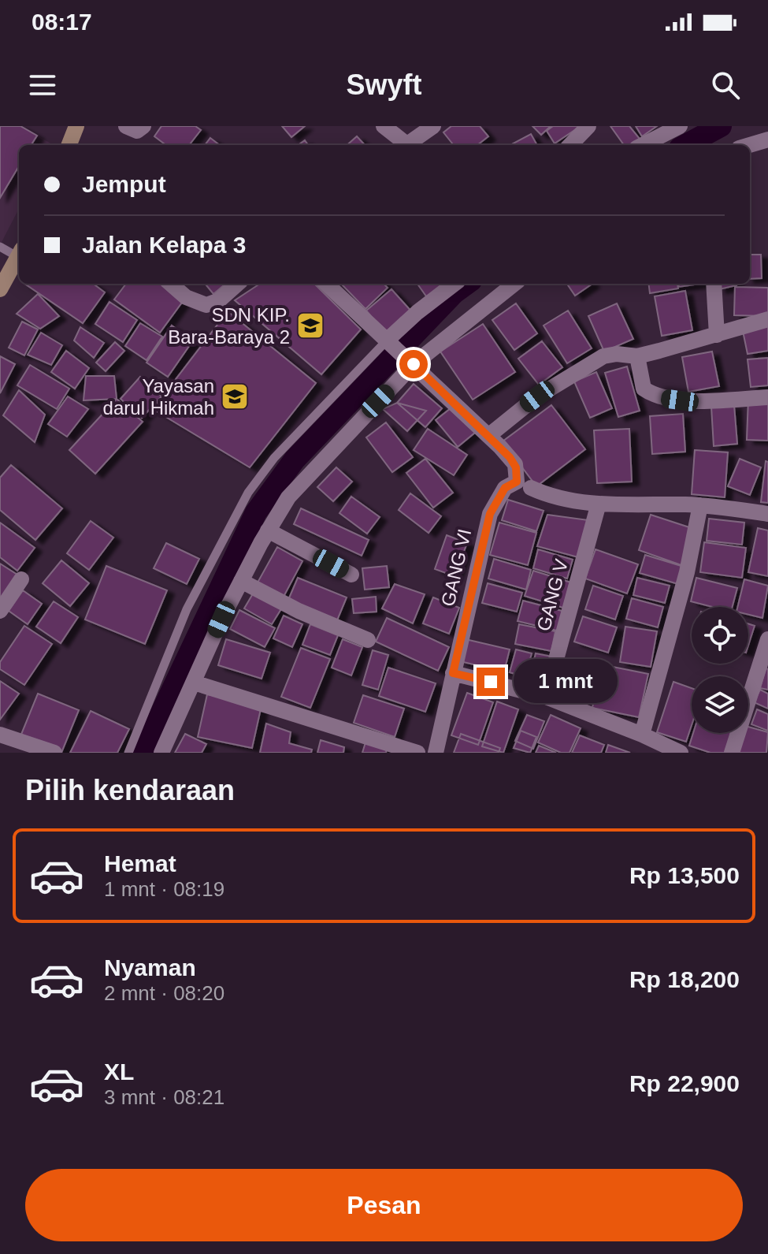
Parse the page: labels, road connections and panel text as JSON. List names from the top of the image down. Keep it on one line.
{"streets":{"street":["GANG VI","GANG V"]},"places":{"school or university":["SDN KIP. Bara-Baraya 2","Yayasan darul Hikmah"]},"page":{"status":"08:17","header":"Swyft","banner":["Jemput","Jalan Kelapa 3"],"bubble":"1 mnt","heading":"Pilih kendaraan","list":[{"name":"Hemat","note":"1 mnt · 08:19","value":"Rp 13,500"},{"name":"Nyaman","note":"2 mnt · 08:20","value":"Rp 18,200"},{"name":"XL","note":"3 mnt · 08:21","value":"Rp 22,900"}],"buttons":"Pesan"}}
